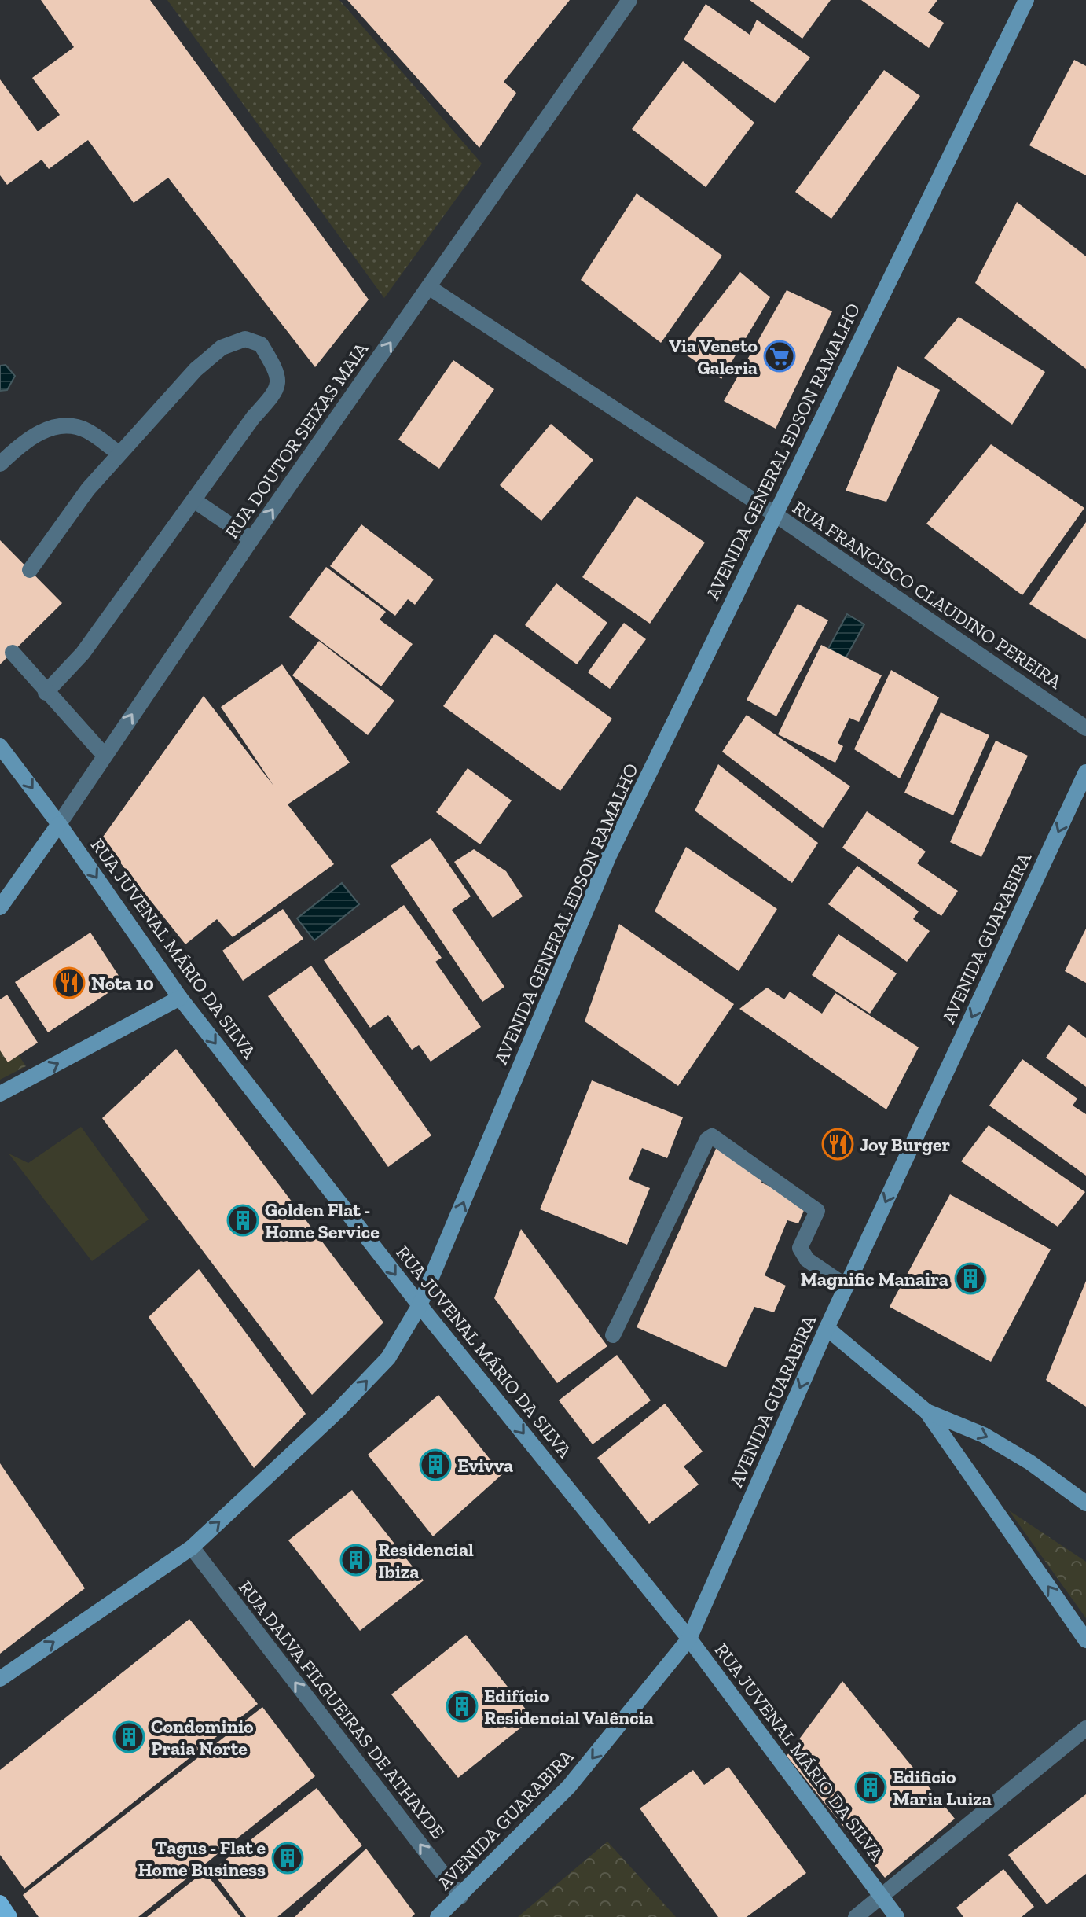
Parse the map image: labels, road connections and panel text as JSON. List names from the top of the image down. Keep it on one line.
{"streets":{"main road":["RUA DOUTOR SEIXAS MAIA","AVENIDA GENERAL EDSON RAMALHO","AVENIDA GUARABIRA","RUA JUVENAL MÁRIO DA SILVA"],"street":["RUA FRANCISCO CLAUDINO PEREIRA","RUA DALVA FILGUEIRAS DE ATHAYDE"]},"crossings":[["RUA DOUTOR SEIXAS MAIA","RUA FRANCISCO CLAUDINO PEREIRA"],["RUA DOUTOR SEIXAS MAIA","RUA JUVENAL MÁRIO DA SILVA"],["AVENIDA GENERAL EDSON RAMALHO","RUA FRANCISCO CLAUDINO PEREIRA"],["AVENIDA GENERAL EDSON RAMALHO","RUA JUVENAL MÁRIO DA SILVA"],["AVENIDA GENERAL EDSON RAMALHO","RUA DALVA FILGUEIRAS DE ATHAYDE"],["AVENIDA GUARABIRA","RUA JUVENAL MÁRIO DA SILVA"],["AVENIDA GUARABIRA","RUA DALVA FILGUEIRAS DE ATHAYDE"]],"one_way":["AVENIDA GENERAL EDSON RAMALHO","AVENIDA GUARABIRA","RUA JUVENAL MÁRIO DA SILVA","RUA DALVA FILGUEIRAS DE ATHAYDE"],"places":{"supermarket":["Via Veneto Galeria"],"restaurant":["Nota 10","Joy Burger"],"building":["Golden Flat - Home Service","Magnific Manaira","Evivva","Residencial Ibiza","Edifício Residencial Valência","Condominio Praia Norte","Edificio Maria Luiza","Tagus - Flat e Home Business"]}}
